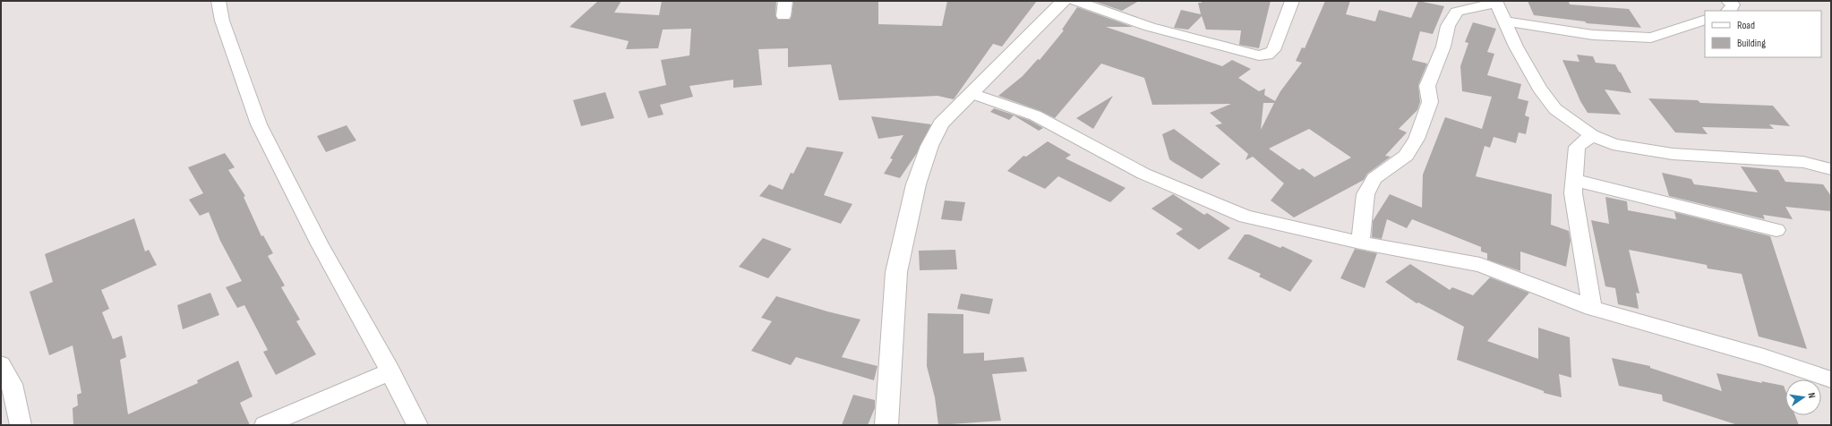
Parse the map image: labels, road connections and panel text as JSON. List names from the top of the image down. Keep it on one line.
{"legend":["Road","Building"],"north":"right"}
